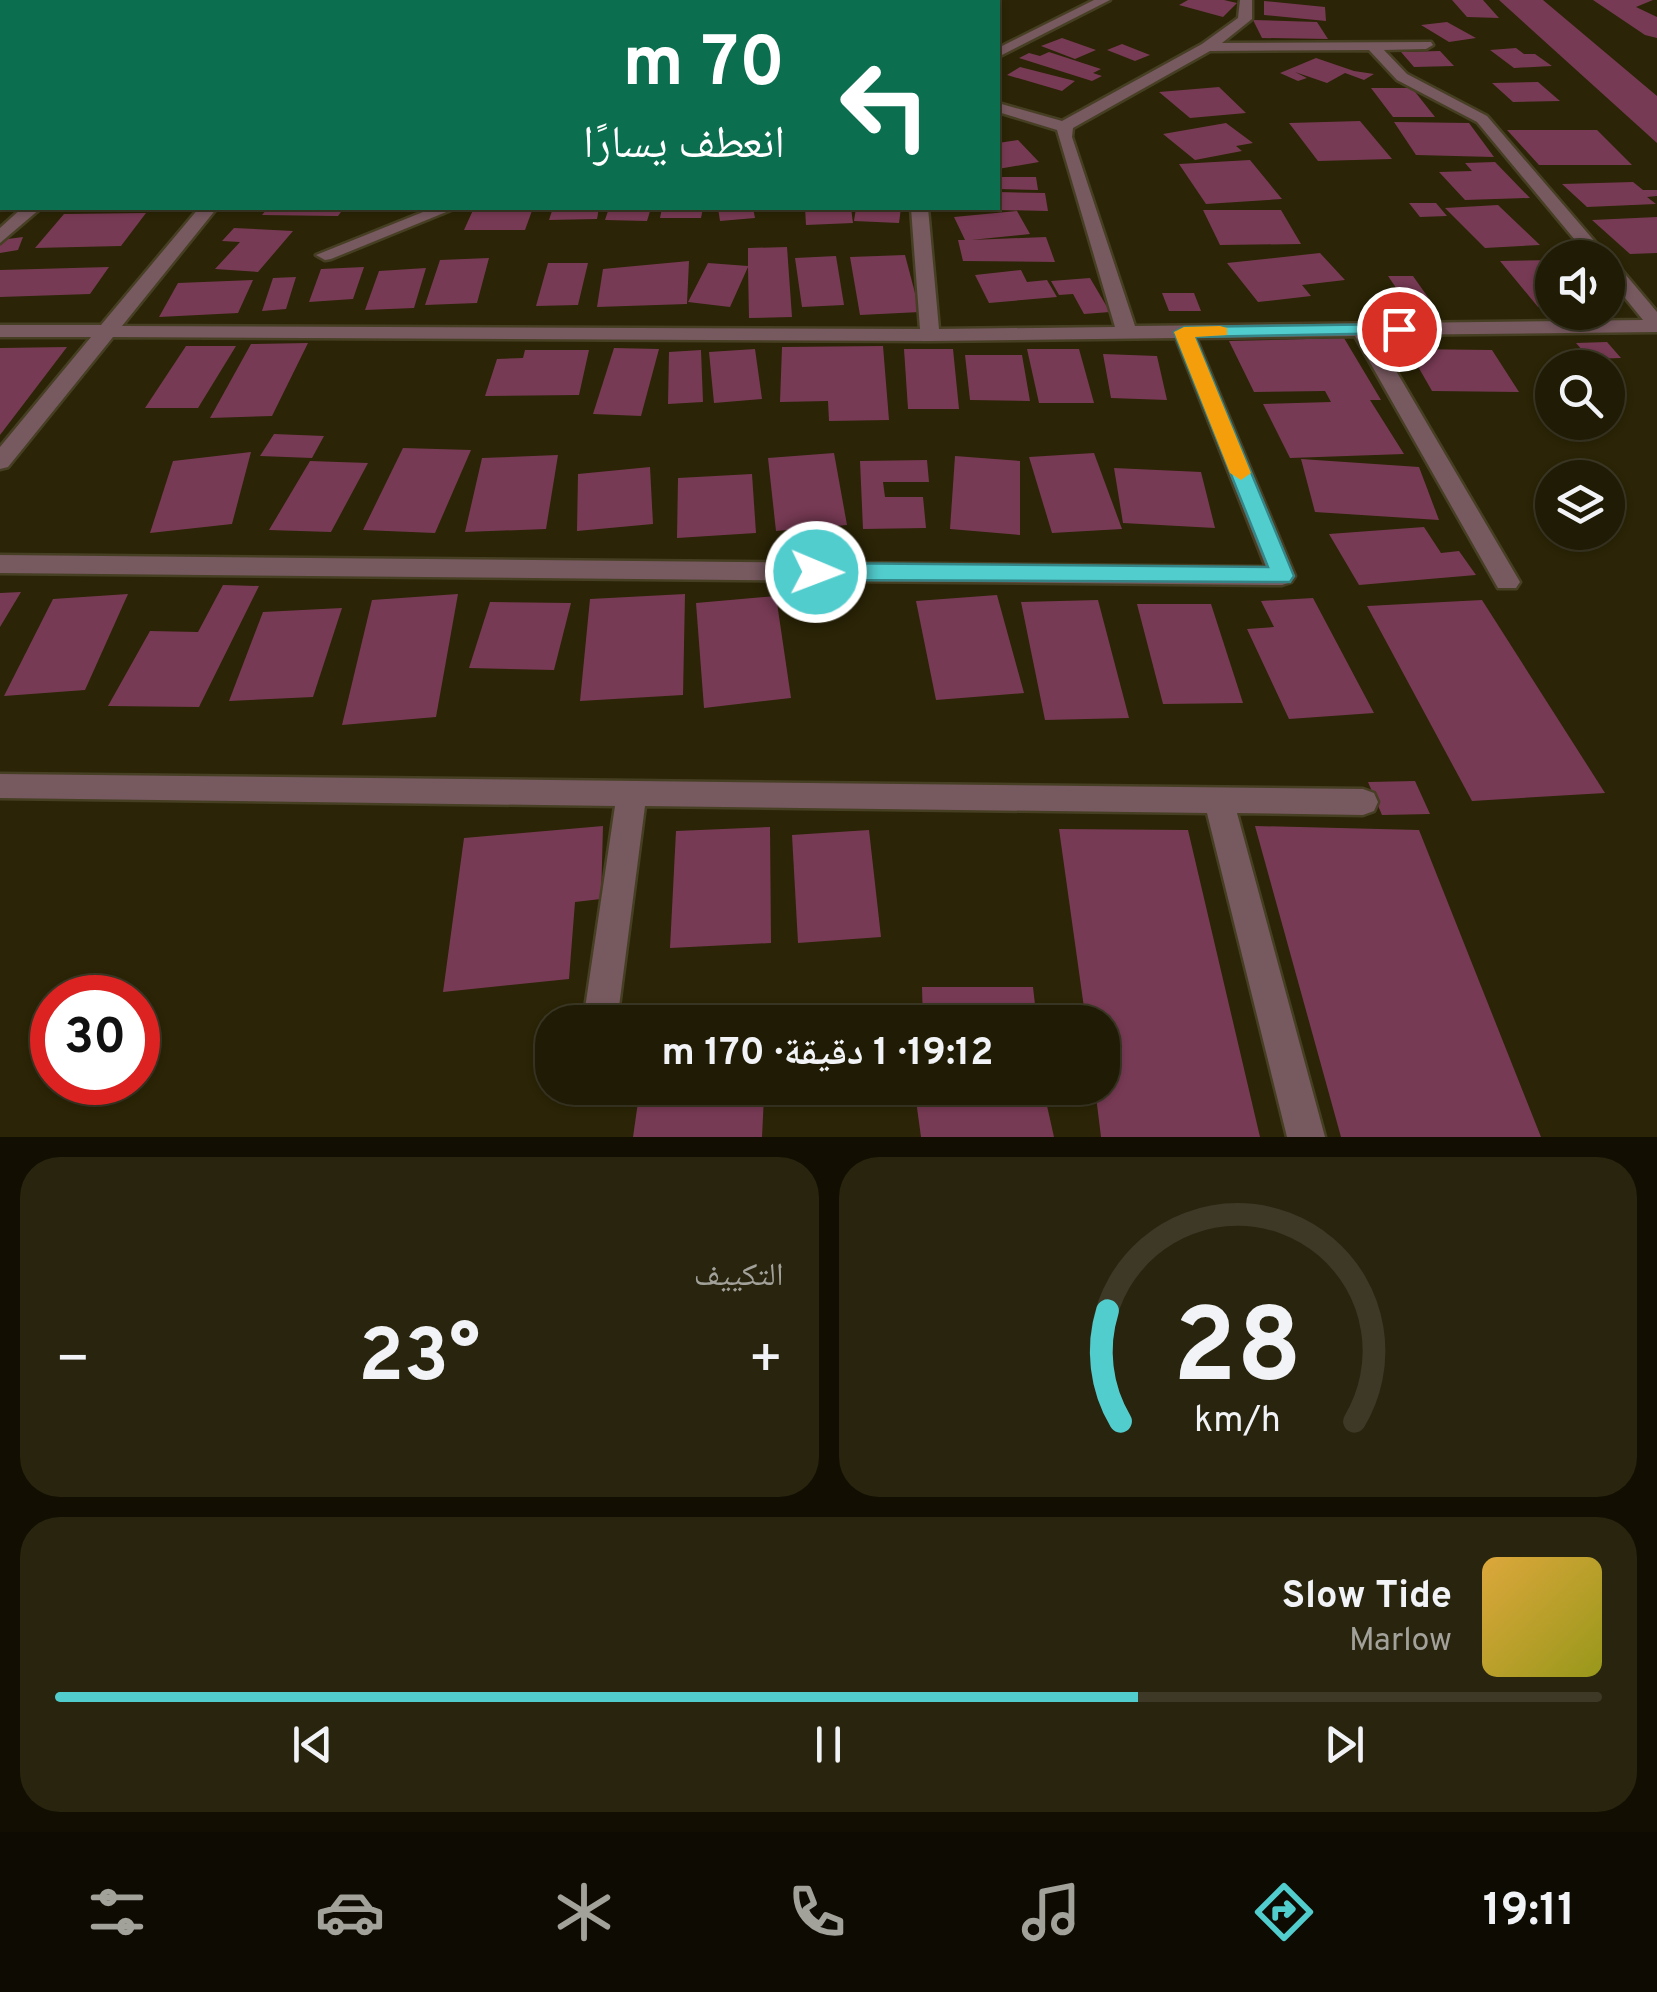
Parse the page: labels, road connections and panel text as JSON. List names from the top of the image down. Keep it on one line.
{"page":{"turn":["70 m","انعطف يسارًا"],"limit":"30","trip":"19:12 · 1 دقيقة · 170 m","tile":"التكييف","heat":["−","23°","+"],"song":["Slow Tide","Marlow"],"tabs":"19:11","gauge":["28","km/h"]}}
